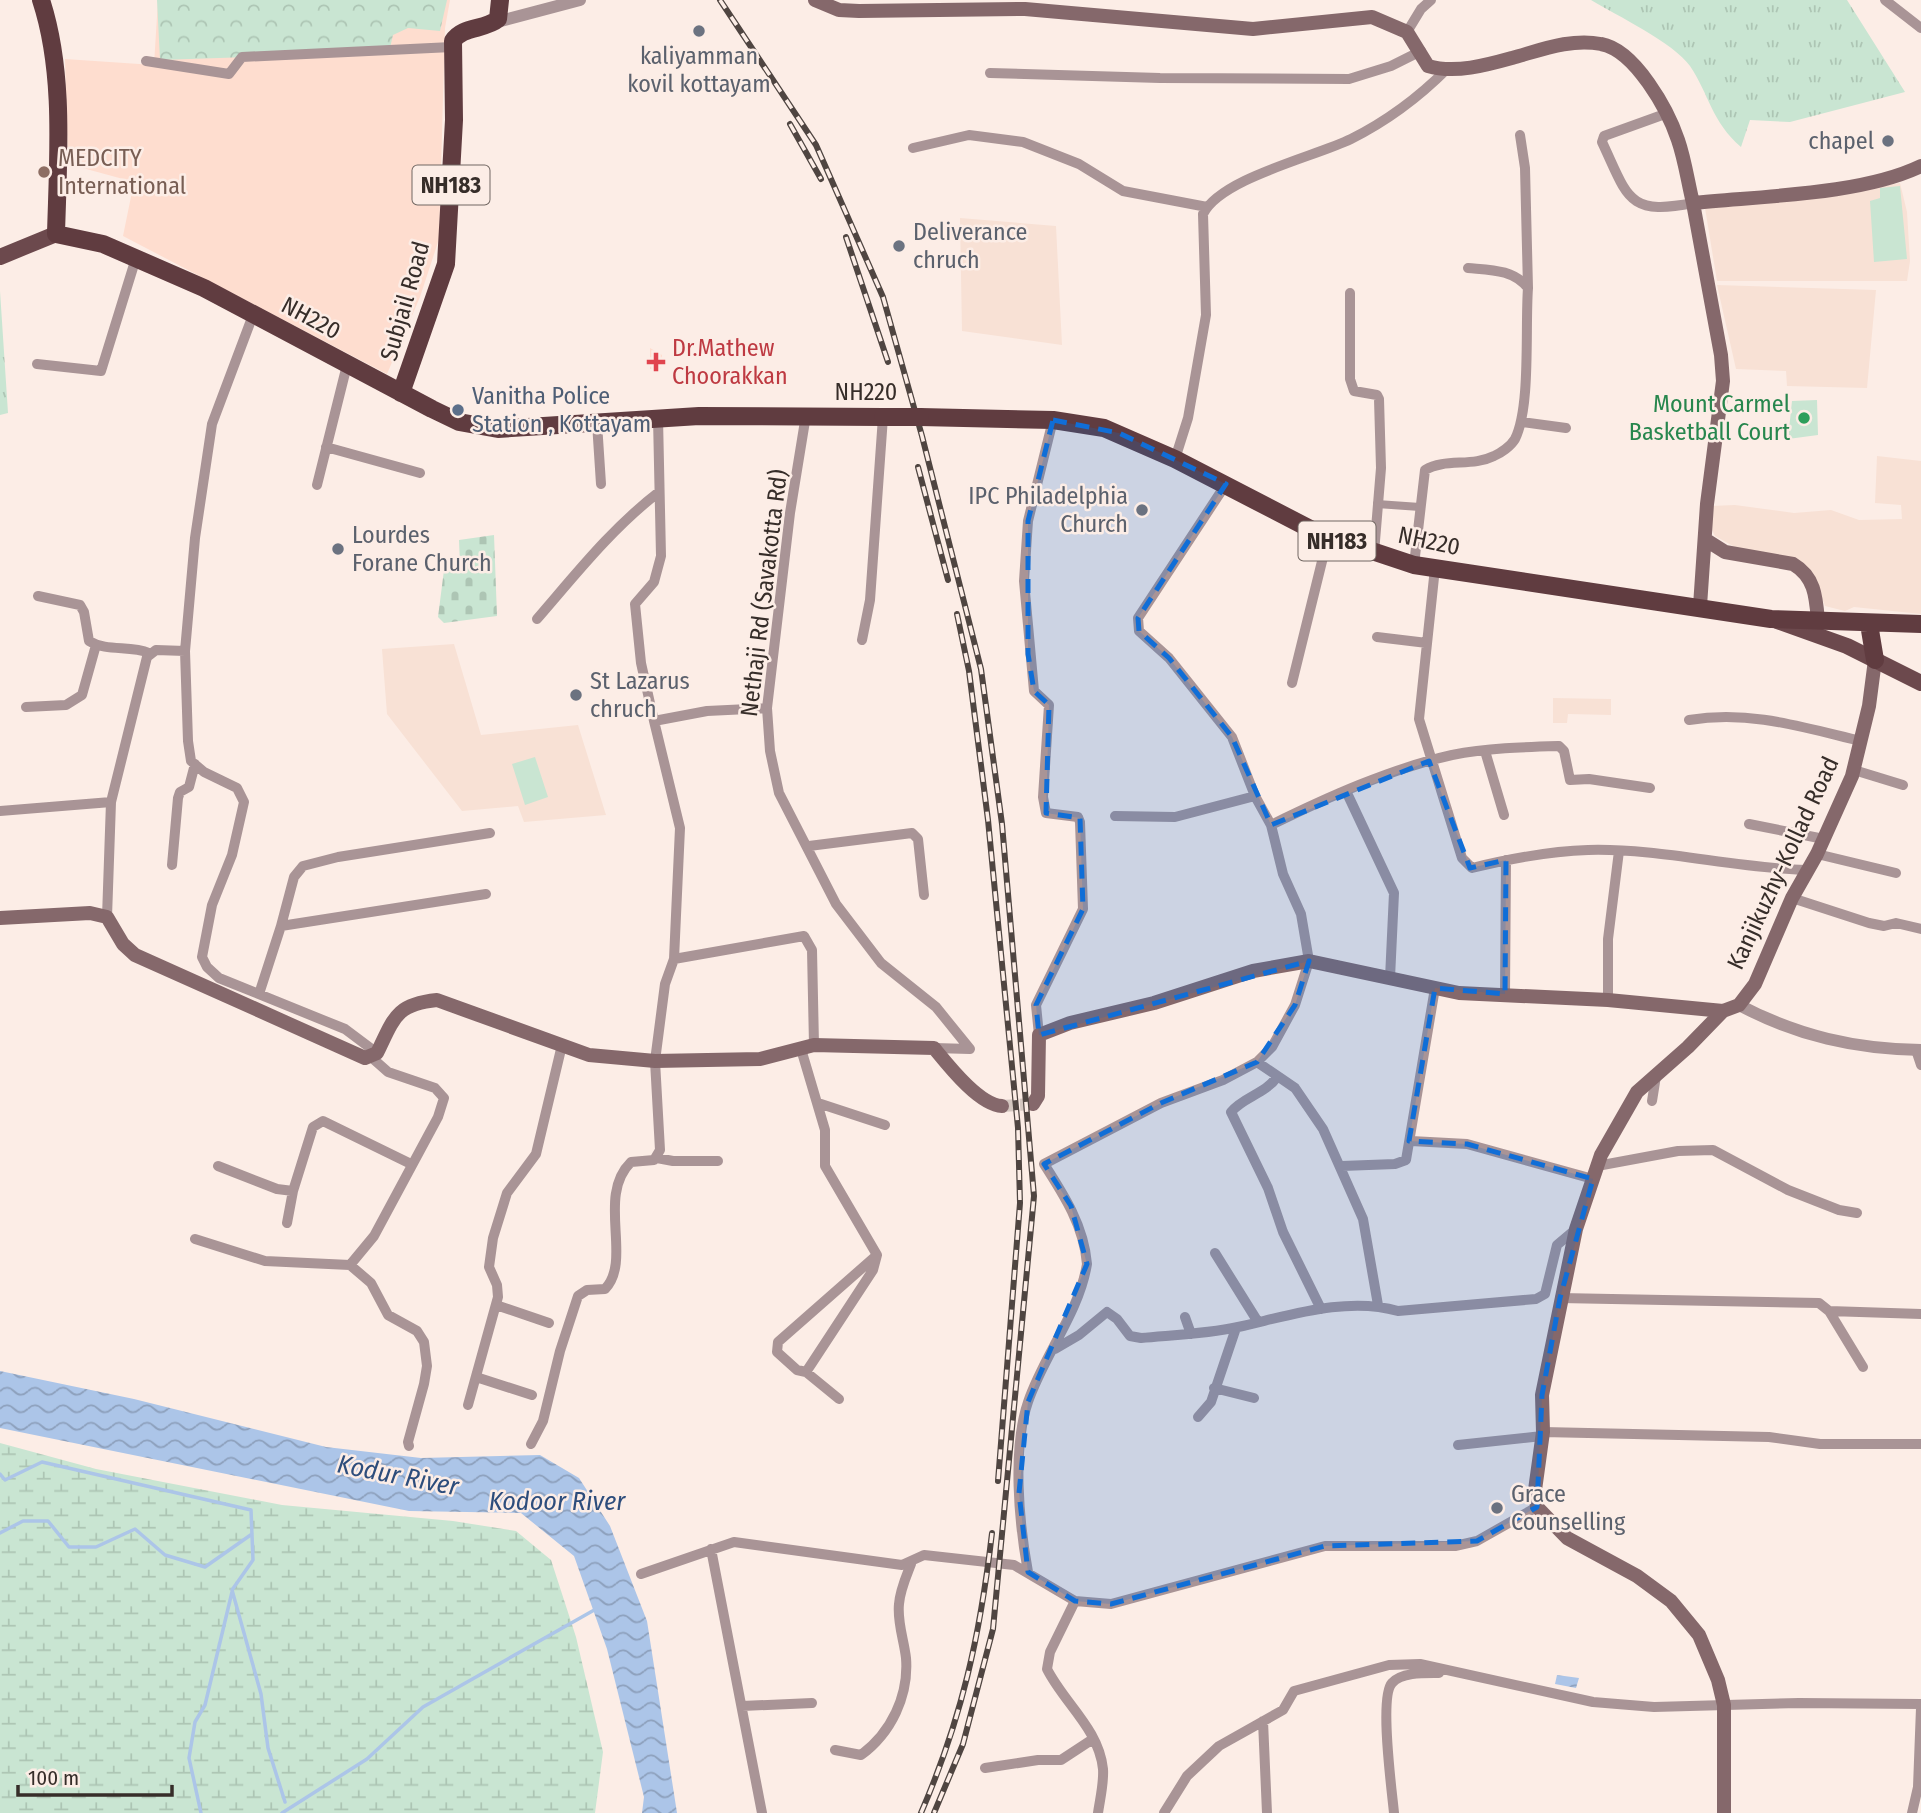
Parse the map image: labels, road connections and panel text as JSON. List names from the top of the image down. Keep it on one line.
{"streets":{"highway":["NH183","Subjail Road","NH220"],"main road":["Kanjikuzhy-Kollad Road"],"street":["Nethaji Rd (Savakotta Rd)"]},"crossings":[["Subjail Road","NH220"],["NH220","Nethaji Rd (Savakotta Rd)"]],"water":["Kodur River","Kodoor River"],"places":{"other":["kaliyamman kovil kottayam","chapel","MEDCITY International","Deliverance chruch","Vanitha Police Station , Kottayam","Mount Carmel Basketball Court","IPC Philadelphia Church","Lourdes Forane Church","St Lazarus chruch","Grace Counselling"],"health":["Dr.Mathew Choorakkan"]},"scale_bar":"100 m"}
